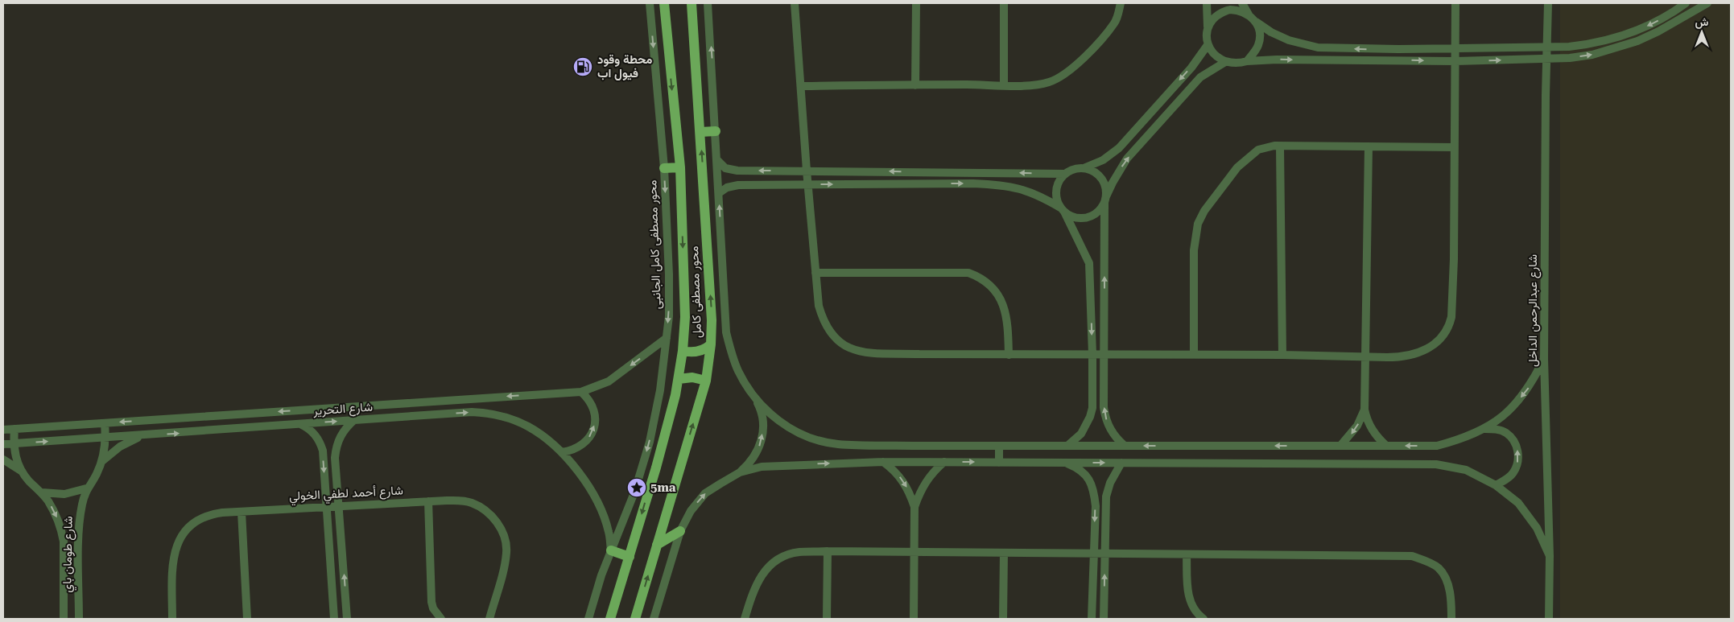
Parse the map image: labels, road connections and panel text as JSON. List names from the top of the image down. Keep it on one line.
{"streets":{"main road":["محور مصطفى كامل"],"street":["محور مصطفى كامل الجانبى","شارع عبدالرحمن الداخل","شارع التحرير","شارع أحمد لطفي الخولي","شارع طومان باي"]},"crossings":[["محور مصطفى كامل الجانبى","شارع التحرير"],["شارع التحرير","شارع طومان باي"]],"places":{"fuel station":["محطة وقود فيول اب"],"place":["5ma"]},"north":"top"}
